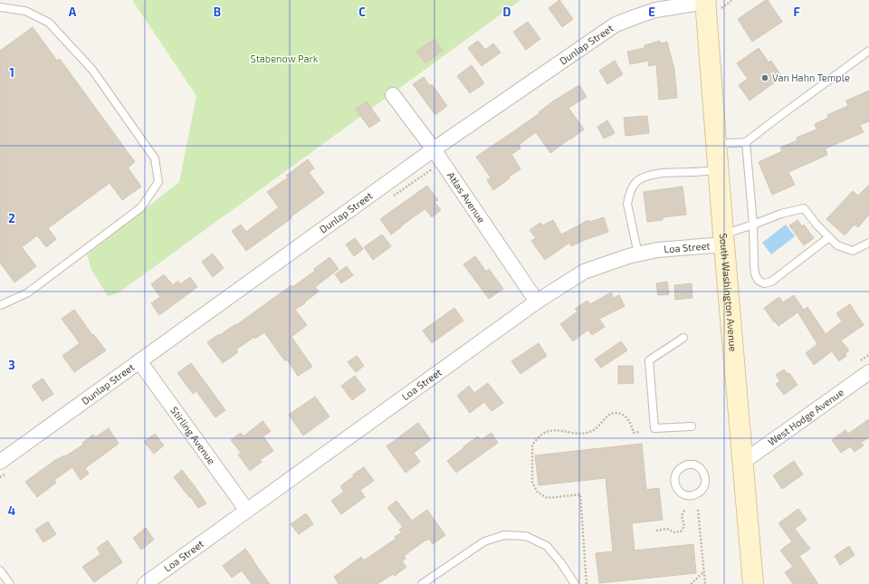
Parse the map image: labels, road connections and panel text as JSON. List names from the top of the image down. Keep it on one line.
{"streets":{"street":["Dunlap Street","Atlas Avenue","Loa Street","South Washington Avenue","West Hodge Avenue","Stirling Avenue"]},"crossings":[["Dunlap Street","Atlas Avenue"],["Dunlap Street","South Washington Avenue"],["Dunlap Street","Stirling Avenue"],["Atlas Avenue","Loa Street"],["Loa Street","South Washington Avenue"],["Loa Street","Stirling Avenue"],["South Washington Avenue","West Hodge Avenue"]],"parks":["Stabenow Park"],"places":["Van Hahn Temple"],"grid":{"columns":["A","B","C","D","E","F"],"rows":["1","2","3","4"]}}
